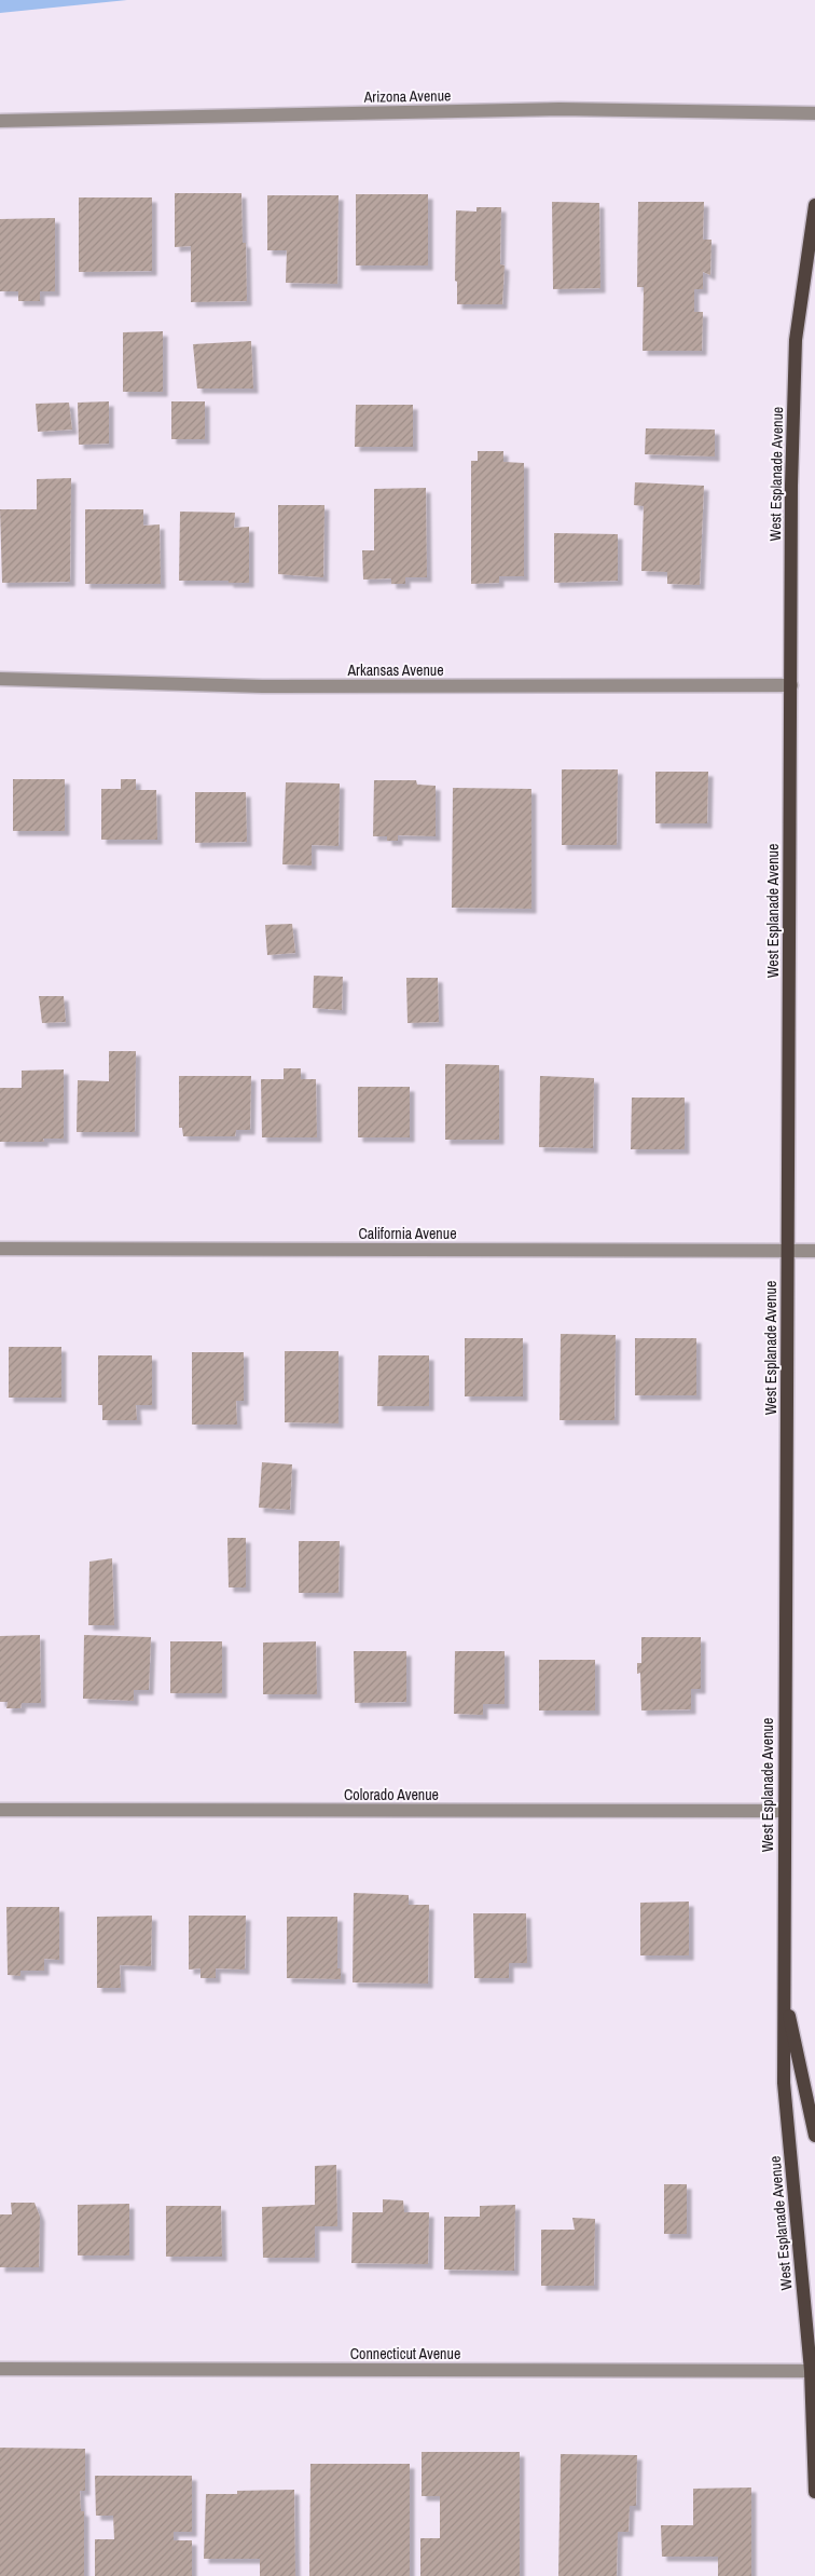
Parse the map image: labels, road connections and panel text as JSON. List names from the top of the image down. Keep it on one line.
{"streets":{"main road":["West Esplanade Avenue"],"street":["Arizona Avenue","Arkansas Avenue","California Avenue","Colorado Avenue","Connecticut Avenue"]},"crossings":[["West Esplanade Avenue","Arkansas Avenue"],["West Esplanade Avenue","California Avenue"],["West Esplanade Avenue","Colorado Avenue"],["West Esplanade Avenue","Connecticut Avenue"]]}
